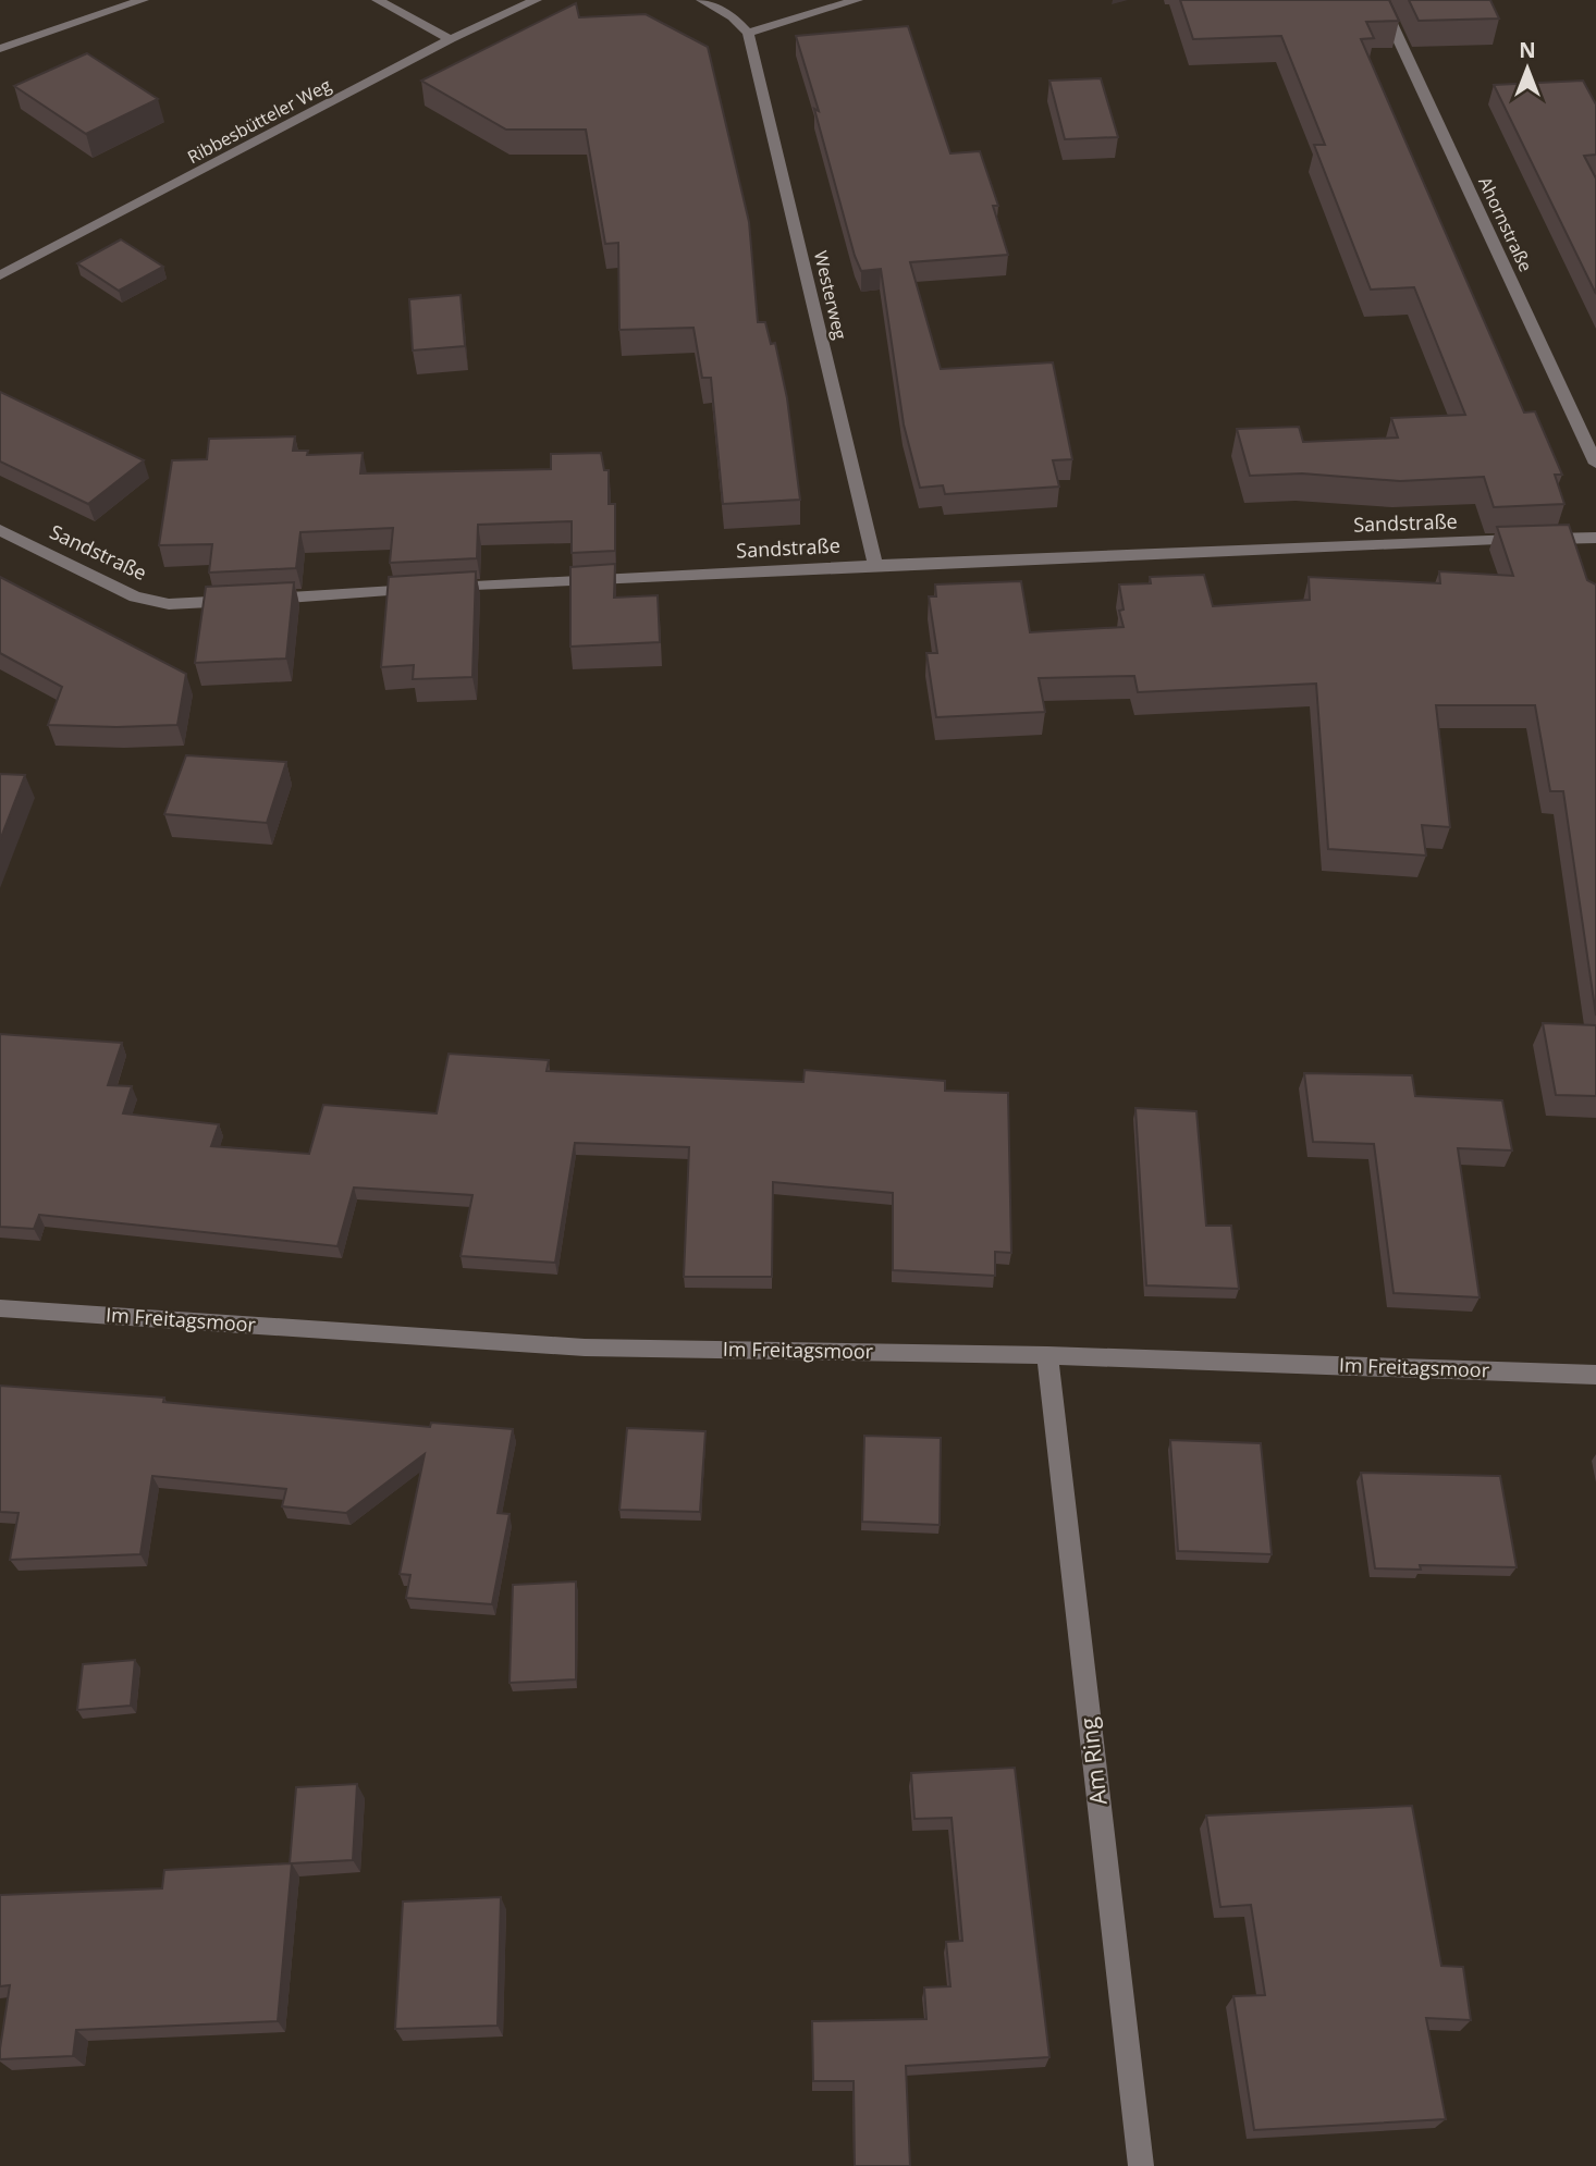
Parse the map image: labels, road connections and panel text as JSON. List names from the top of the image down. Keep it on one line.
{"streets":{"street":["Ribbesbütteler Weg","Ahornstraße","Westerweg","Sandstraße","Im Freitagsmoor","Am Ring"]},"crossings":[["Westerweg","Sandstraße"],["Im Freitagsmoor","Am Ring"]],"north":"top"}
